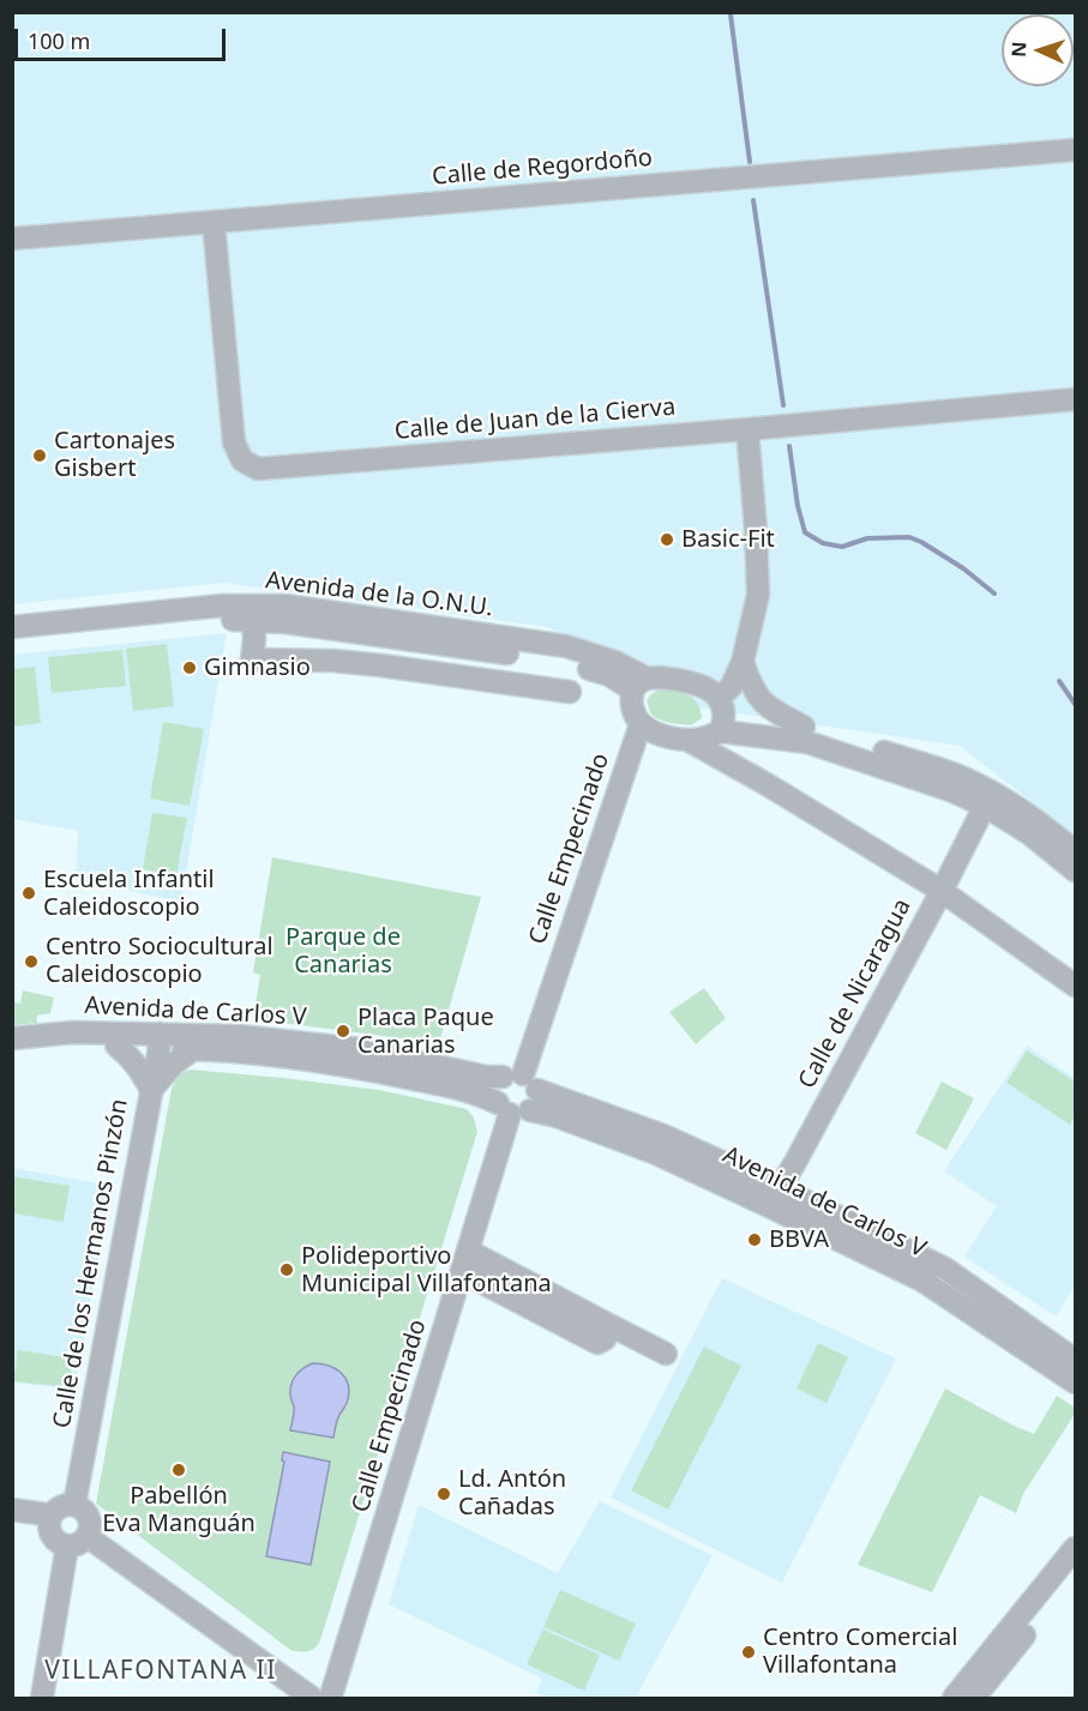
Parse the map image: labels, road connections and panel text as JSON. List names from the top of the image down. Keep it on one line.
{"streets":{"street":["Calle de Regordoño","Calle de Juan de la Cierva","Avenida de la O.N.U.","Calle Empecinado","Calle de Nicaragua","Avenida de Carlos V","Calle de los Hermanos Pinzón"]},"crossings":[["Calle de Regordoño","Calle de Juan de la Cierva"],["Avenida de la O.N.U.","Calle Empecinado"],["Calle Empecinado","Avenida de Carlos V"],["Calle de Nicaragua","Avenida de Carlos V"],["Avenida de Carlos V","Calle de los Hermanos Pinzón"]],"districts":["VILLAFONTANA II"],"parks":["Parque de Canarias"],"places":["Cartonajes Gisbert","Basic-Fit","Gimnasio","Escuela Infantil Caleidoscopio","Centro Sociocultural Caleidoscopio","Placa Paque Canarias","BBVA","Polideportivo Municipal Villafontana","Pabellón Eva Manguán","Ld. Antón Cañadas","Centro Comercial Villafontana"],"scale_bar":"100 m","north":"left"}
